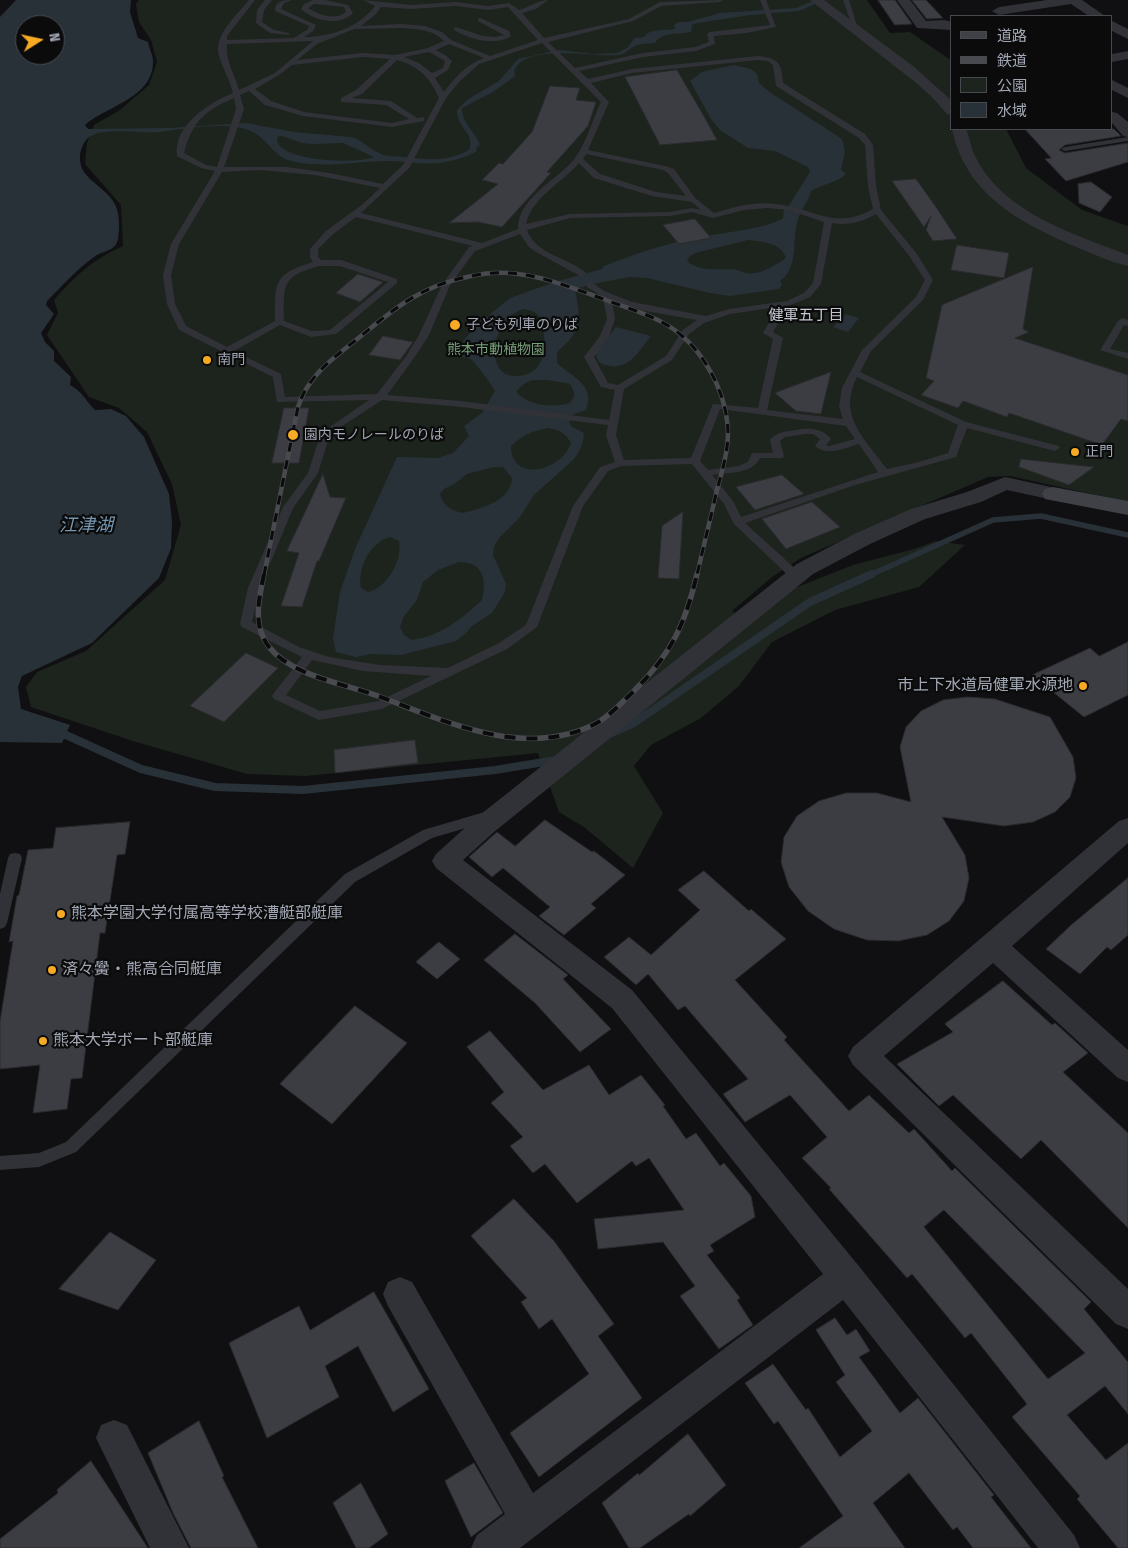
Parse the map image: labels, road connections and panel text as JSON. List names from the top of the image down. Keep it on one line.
{"districts":["健軍五丁目"],"water":["江津湖"],"parks":["熊本市動植物園"],"places":["子ども列車のりば","南門","園内モノレールのりば","正門","市上下水道局健軍水源地","熊本学園大学付属高等学校漕艇部艇庫","済々黌・熊高合同艇庫","熊本大学ボート部艇庫"],"legend":["道路","鉄道","公園","水域"],"north":"right"}
